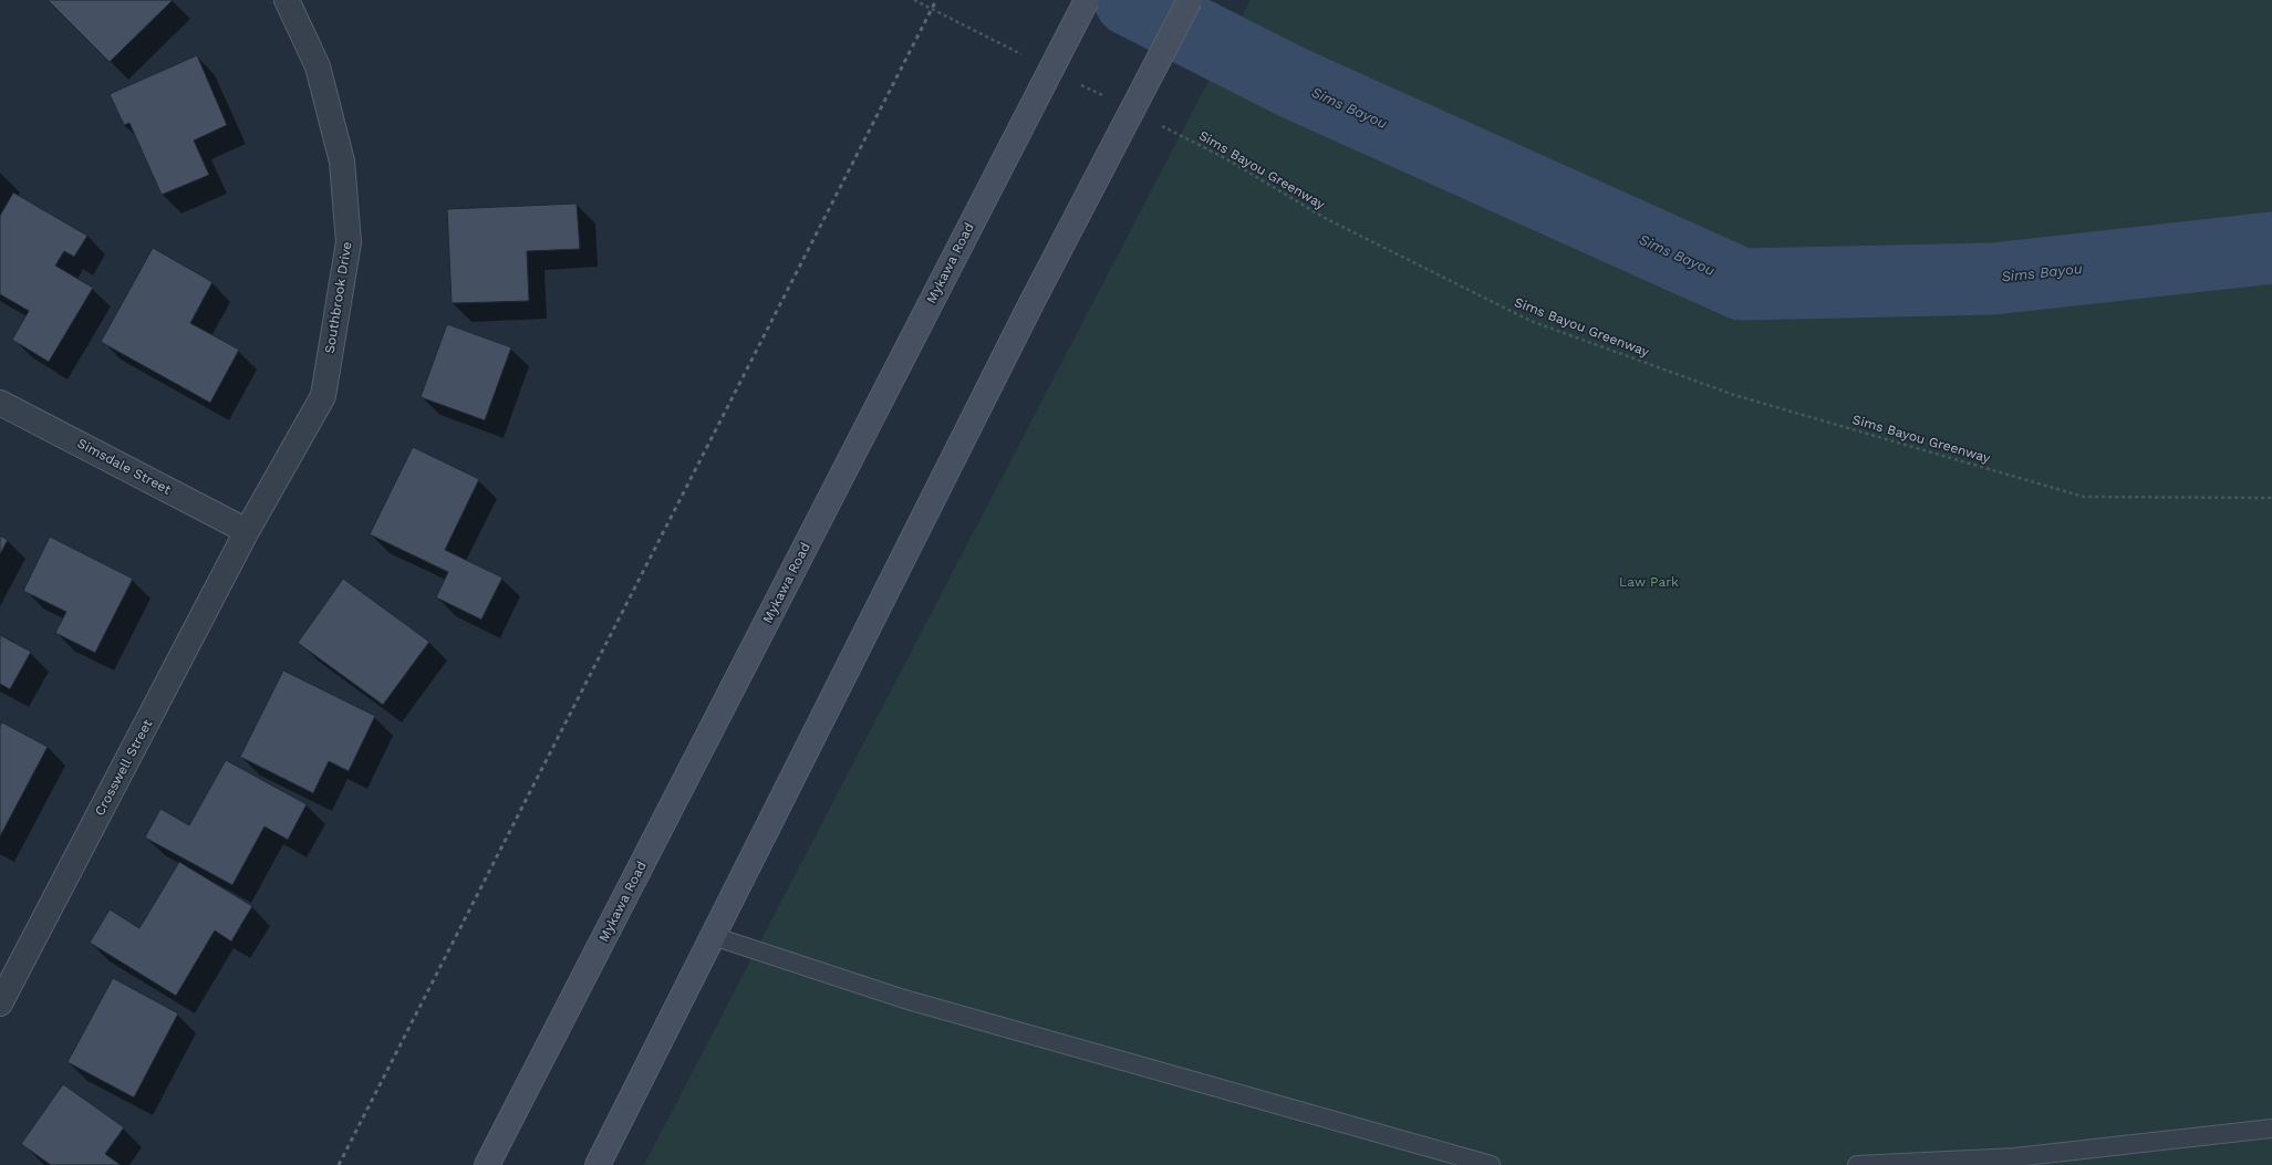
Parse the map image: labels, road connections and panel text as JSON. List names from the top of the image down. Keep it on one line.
{"streets":{"main road":["Mykawa Road"],"street":["Southbrook Drive","Simsdale Street","Crosswell Street"],"path":["Sims Bayou Greenway"]},"crossings":[["Southbrook Drive","Simsdale Street"],["Southbrook Drive","Crosswell Street"],["Simsdale Street","Crosswell Street"]],"water":["Sims Bayou"],"parks":["Law Park"]}
